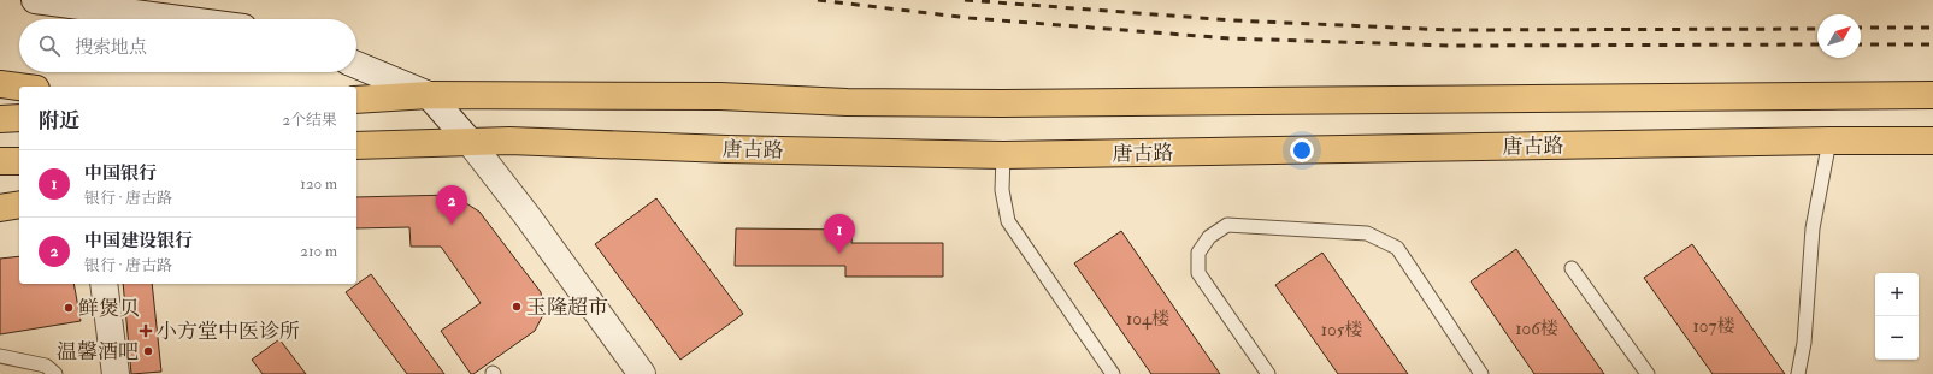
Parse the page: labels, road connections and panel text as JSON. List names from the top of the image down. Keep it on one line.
{"streets":{"main road":["唐古路"]},"places":{"other":["玉隆超市","鲜煲贝","温馨酒吧"],"health":["小方堂中医诊所"]},"house_numbers":["104楼","107楼","106楼","105楼"],"north":"top right","page":{"search":"搜索地点","heading":["附近","2个结果"],"list":[{"mark":"1","name":"中国银行","note":"银行 · 唐古路","value":"120 m"},{"mark":"2","name":"中国建设银行","note":"银行 · 唐古路","value":"210 m"}],"pins":["2","1"],"map_buttons":["+","−"]}}
